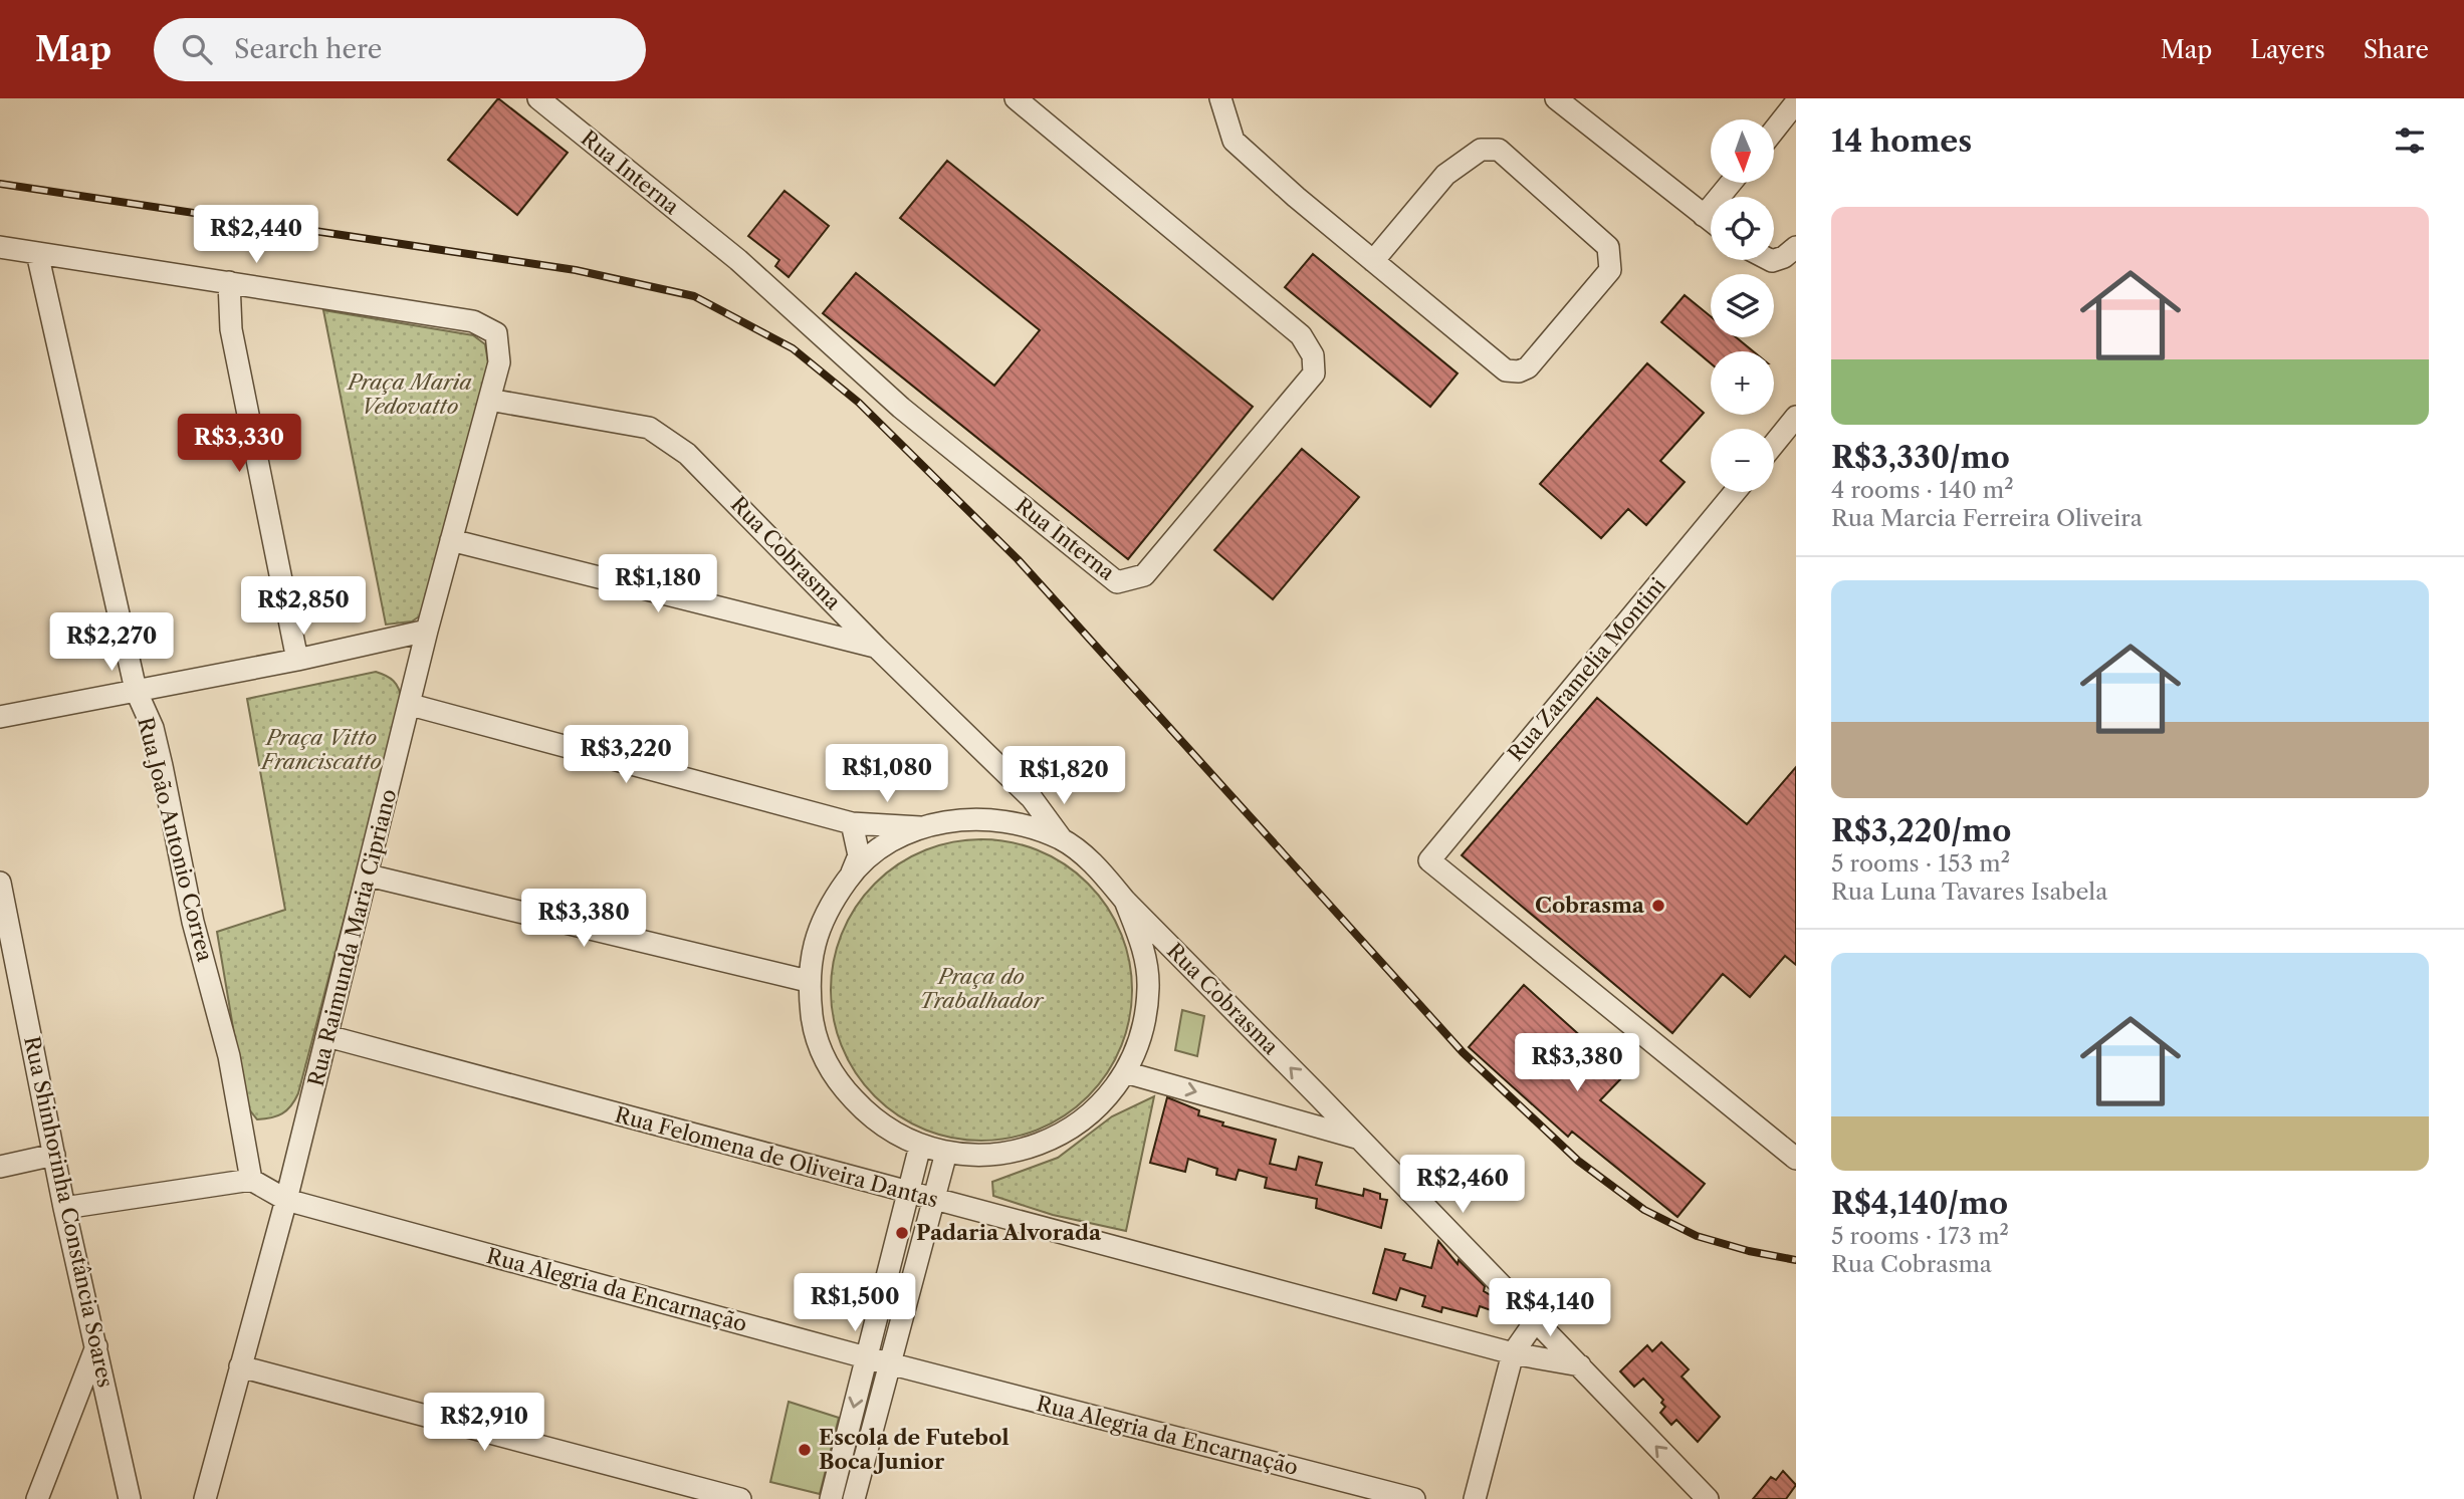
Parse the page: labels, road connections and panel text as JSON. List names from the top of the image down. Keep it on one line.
{"streets":{"street":["Rua Interna","Rua Cobrasma","Rua Zaramelia Montini","Rua João Antonio Correa","Rua Raimunda Maria Cipriano","Rua Felomena de Oliveira Dantas","Rua Shinhorinha Constância Soares","Rua Alegria da Encarnação"]},"crossings":[["Rua Cobrasma","Rua Raimunda Maria Cipriano"],["Rua Cobrasma","Rua Felomena de Oliveira Dantas"],["Rua João Antonio Correa","Rua Alegria da Encarnação"],["Rua Raimunda Maria Cipriano","Rua Felomena de Oliveira Dantas"],["Rua Raimunda Maria Cipriano","Rua Alegria da Encarnação"]],"parks":["Praça Maria Vedovatto","Praça Vitto Franciscatto","Praça do Trabalhador"],"places":["Cobrasma","Padaria Alvorada","Escola de Futebol Boca Junior"],"north":"bottom","page":{"header":"Map","search":"Search here","nav":["Map","Layers","Share"],"heading":"14 homes","map_buttons":["+","−"],"list":[{"name":"R$3,330/mo","note":"4 rooms · 140 m² · Rua Marcia Ferreira Oliveira"},{"name":"R$3,220/mo","note":"5 rooms · 153 m² · Rua Luna Tavares Isabela"},{"name":"R$4,140/mo","note":"5 rooms · 173 m² · Rua Cobrasma"}],"price":["R$2,440","R$3,330","R$1,180","R$2,850","R$2,270","R$3,220","R$1,080","R$1,820","R$3,380","R$3,380","R$2,460","R$1,500","R$4,140","R$2,910"]}}
